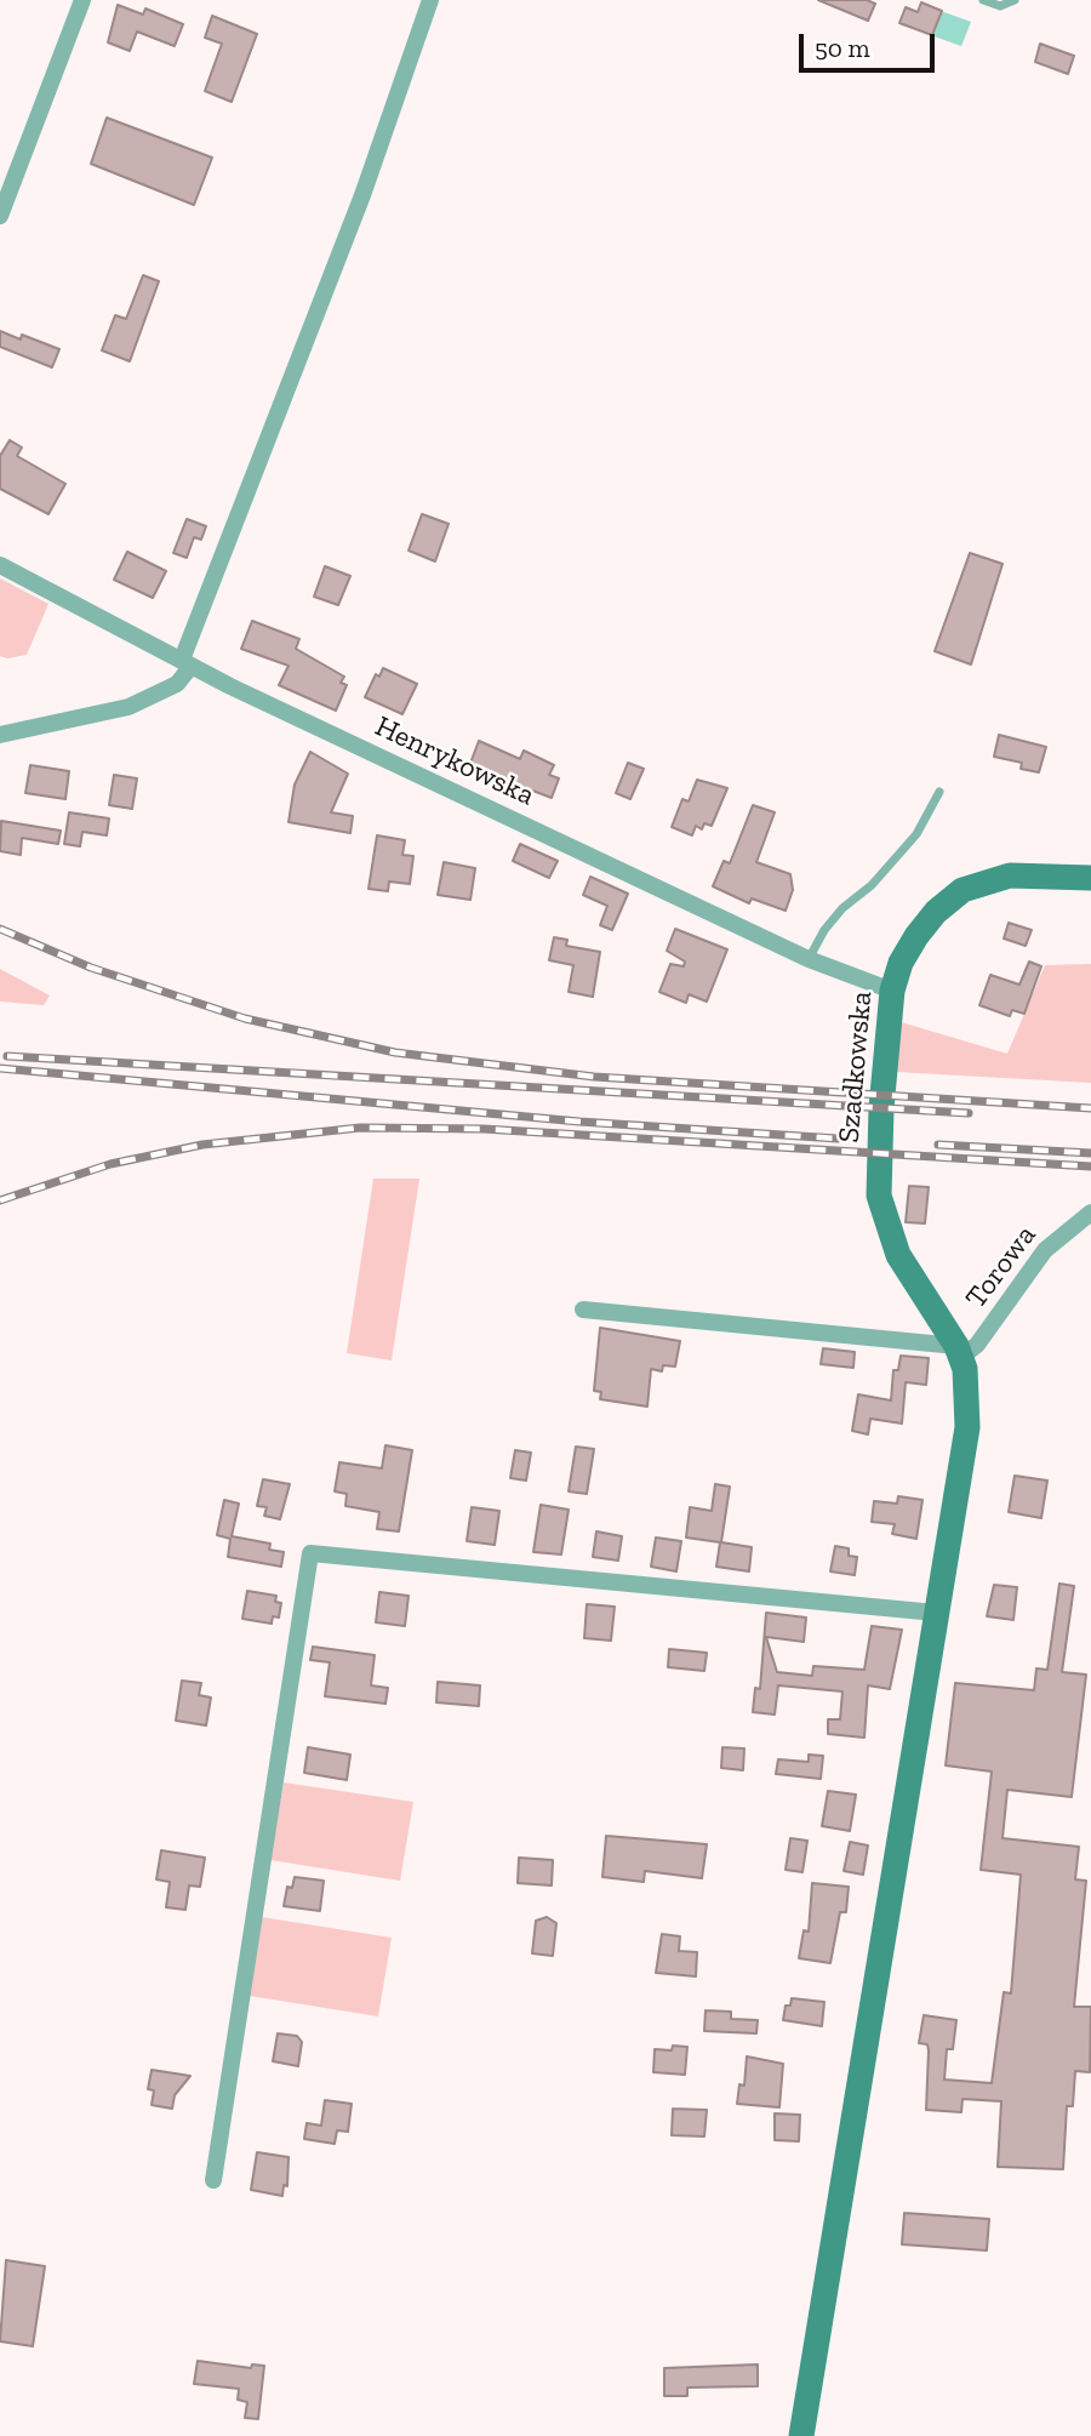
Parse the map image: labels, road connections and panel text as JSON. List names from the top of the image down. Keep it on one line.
{"streets":{"street":["Henrykowska","Szadkowska","Torowa"]},"crossings":[["Henrykowska","Szadkowska"],["Szadkowska","Torowa"]],"scale_bar":"50 m"}
